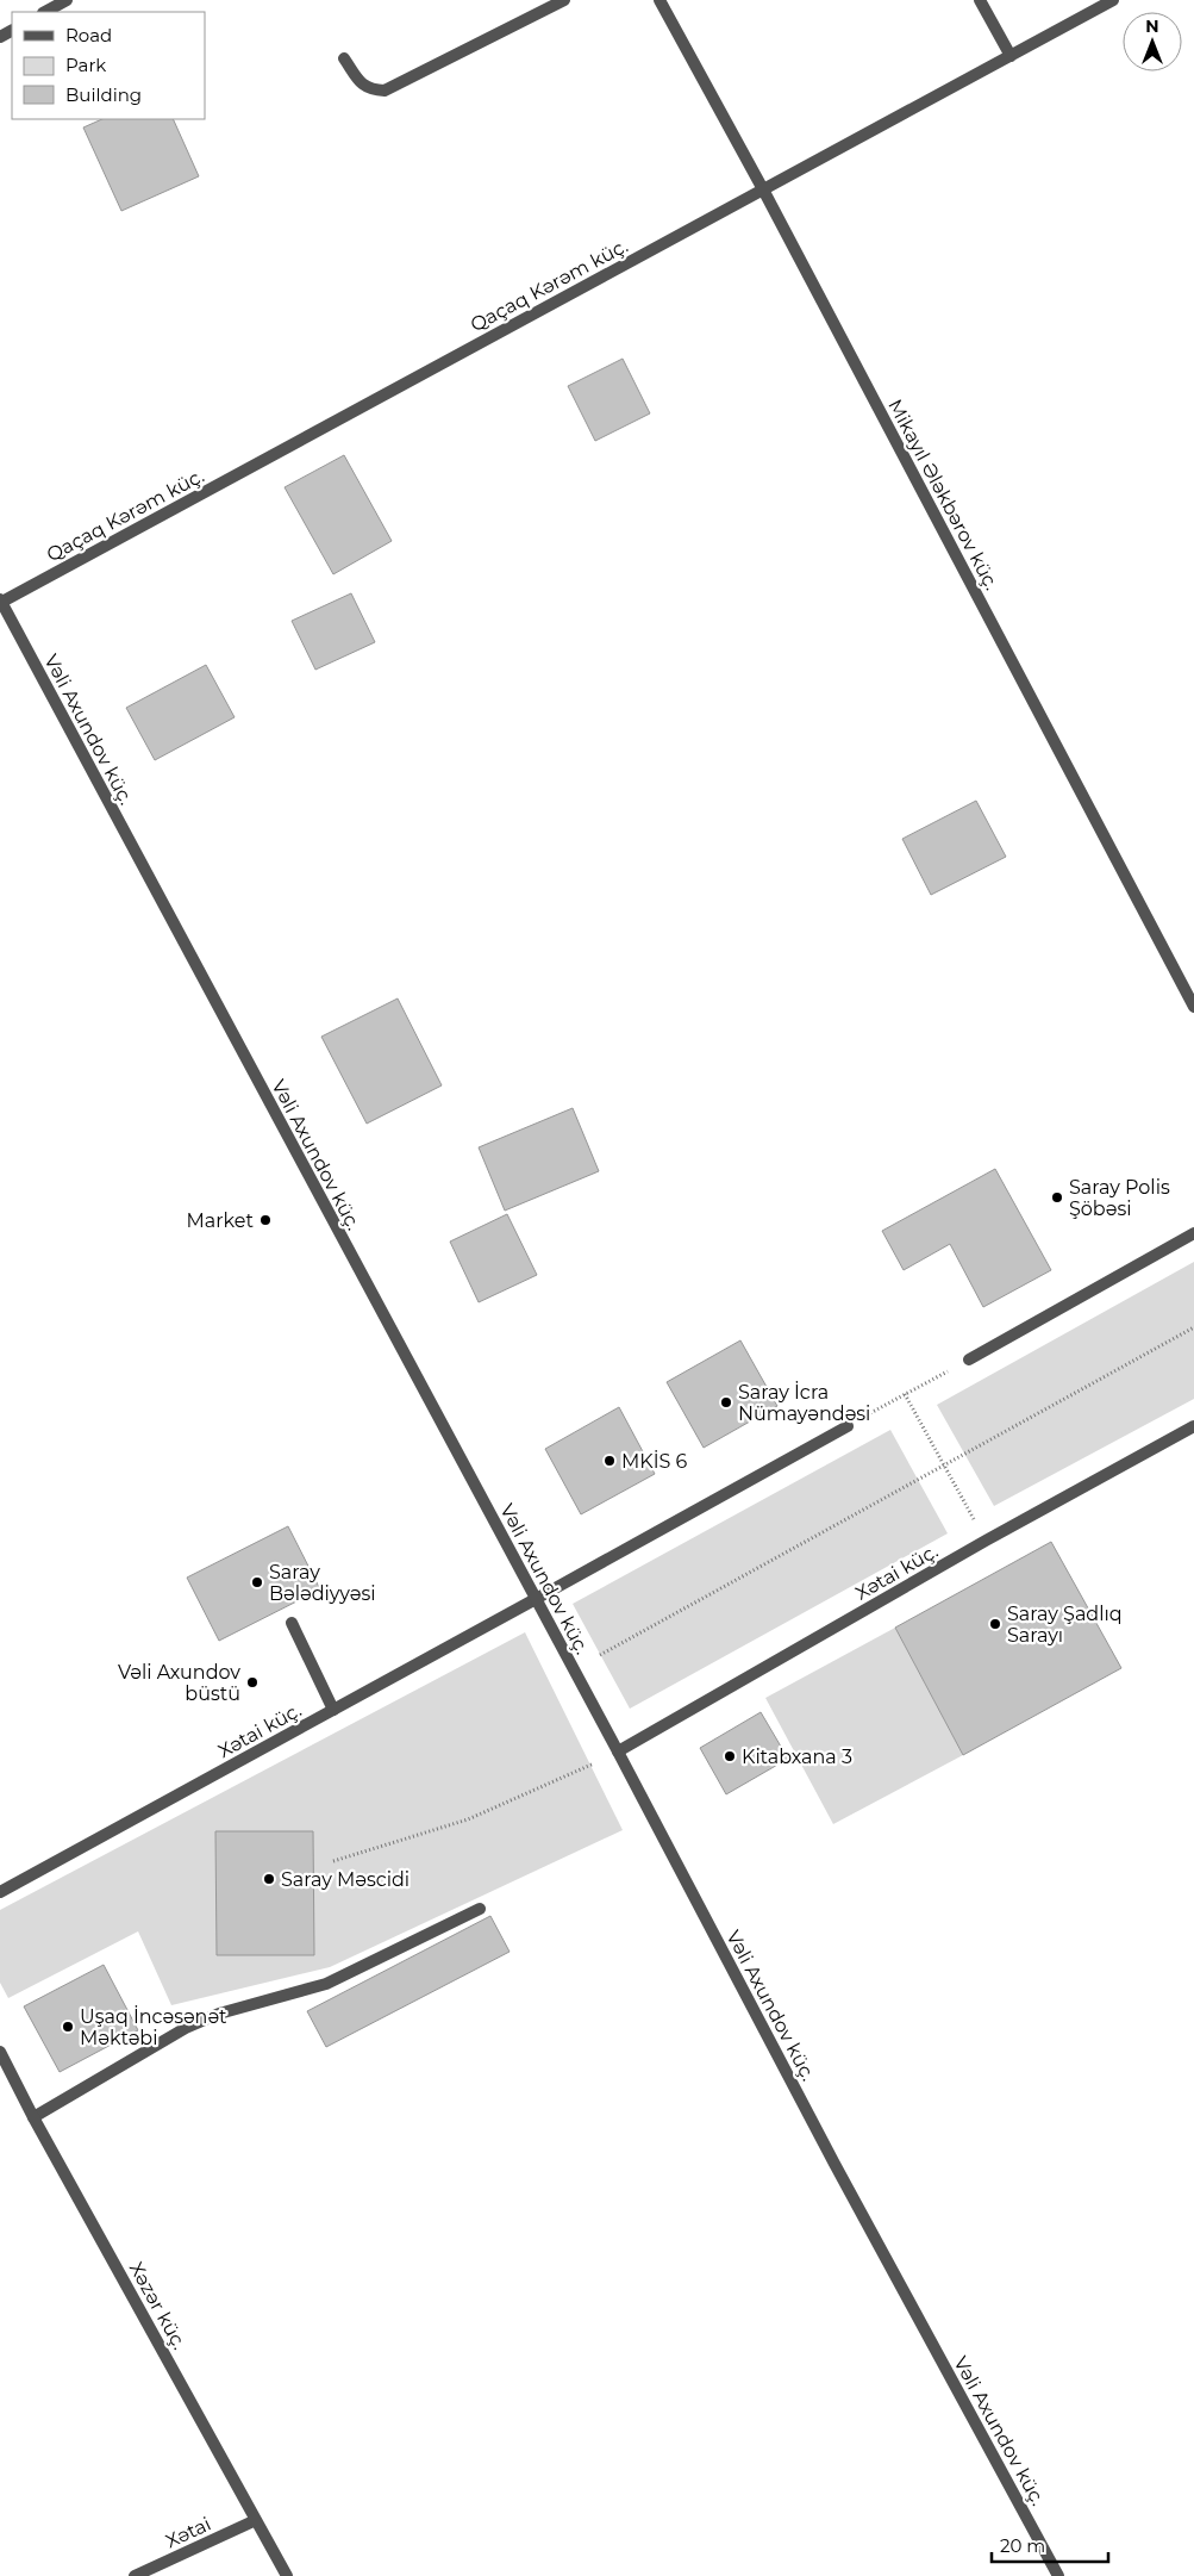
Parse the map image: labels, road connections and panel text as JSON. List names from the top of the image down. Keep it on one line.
{"streets":{"street":["Qaçaq Kərəm küç.","Mikayıl Ələkbərov küç.","Vəli Axundov küç.","Xətai küç.","Xəzər küç.","Xətai"]},"crossings":[["Qaçaq Kərəm küç.","Mikayıl Ələkbərov küç."],["Qaçaq Kərəm küç.","Vəli Axundov küç."],["Vəli Axundov küç.","Xətai küç."],["Xəzər küç.","Xətai"]],"places":["Saray Polis Şöbəsi","Market","Saray İcra Nümayəndəsi","MKİS 6","Saray Bələdiyyəsi","Saray Şadlıq Sarayı","Vəli Axundov büstü","Kitabxana 3","Saray Məscidi","Uşaq İncəsənət Məktəbi"],"legend":["Road","Park","Building"],"scale_bar":"20 m","north":"top"}
